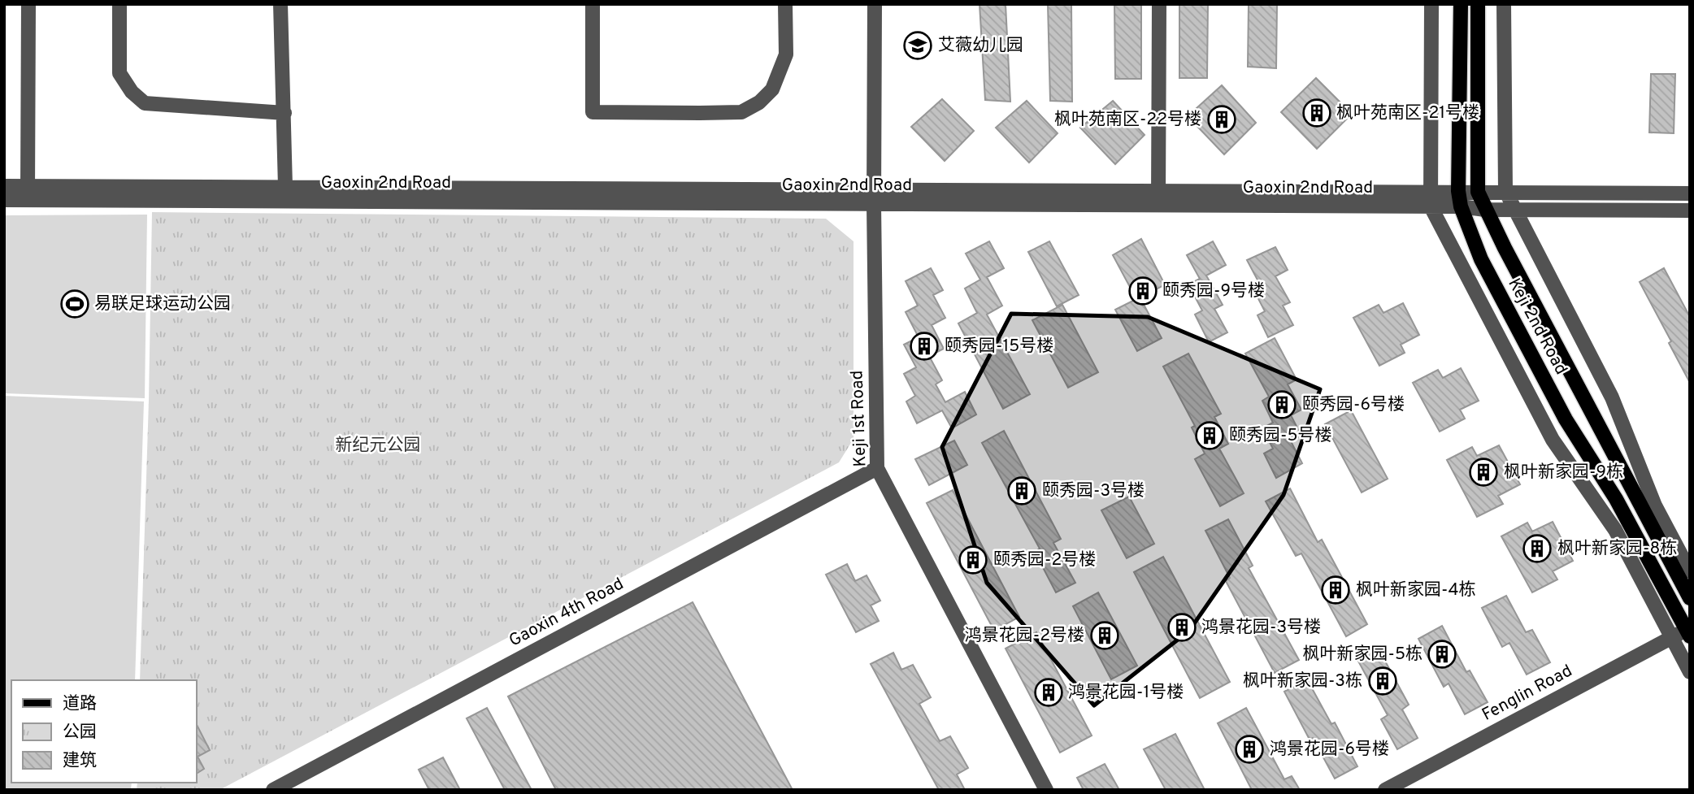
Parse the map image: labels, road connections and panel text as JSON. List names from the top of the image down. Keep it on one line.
{"streets":{"main road":["Keji 2nd Road"],"street":["Gaoxin 2nd Road","Keji 1st Road","Gaoxin 4th Road","Fenglin Road"]},"crossings":[["Gaoxin 2nd Road","Keji 2nd Road"],["Gaoxin 2nd Road","Keji 1st Road"],["Keji 2nd Road","Fenglin Road"],["Keji 1st Road","Gaoxin 4th Road"]],"parks":["新纪元公园"],"places":{"school or university":["艾薇幼儿园"],"building":["枫叶苑南区-21号楼","枫叶苑南区-22号楼","颐秀园-9号楼","颐秀园-15号楼","颐秀园-6号楼","颐秀园-5号楼","枫叶新家园-9栋","颐秀园-3号楼","枫叶新家园-8栋","颐秀园-2号楼","枫叶新家园-4栋","鸿景花园-3号楼","鸿景花园-2号楼","枫叶新家园-5栋","枫叶新家园-3栋","鸿景花园-1号楼","鸿景花园-6号楼"],"sports":["易联足球运动公园"]},"legend":["道路","公园","建筑"]}
